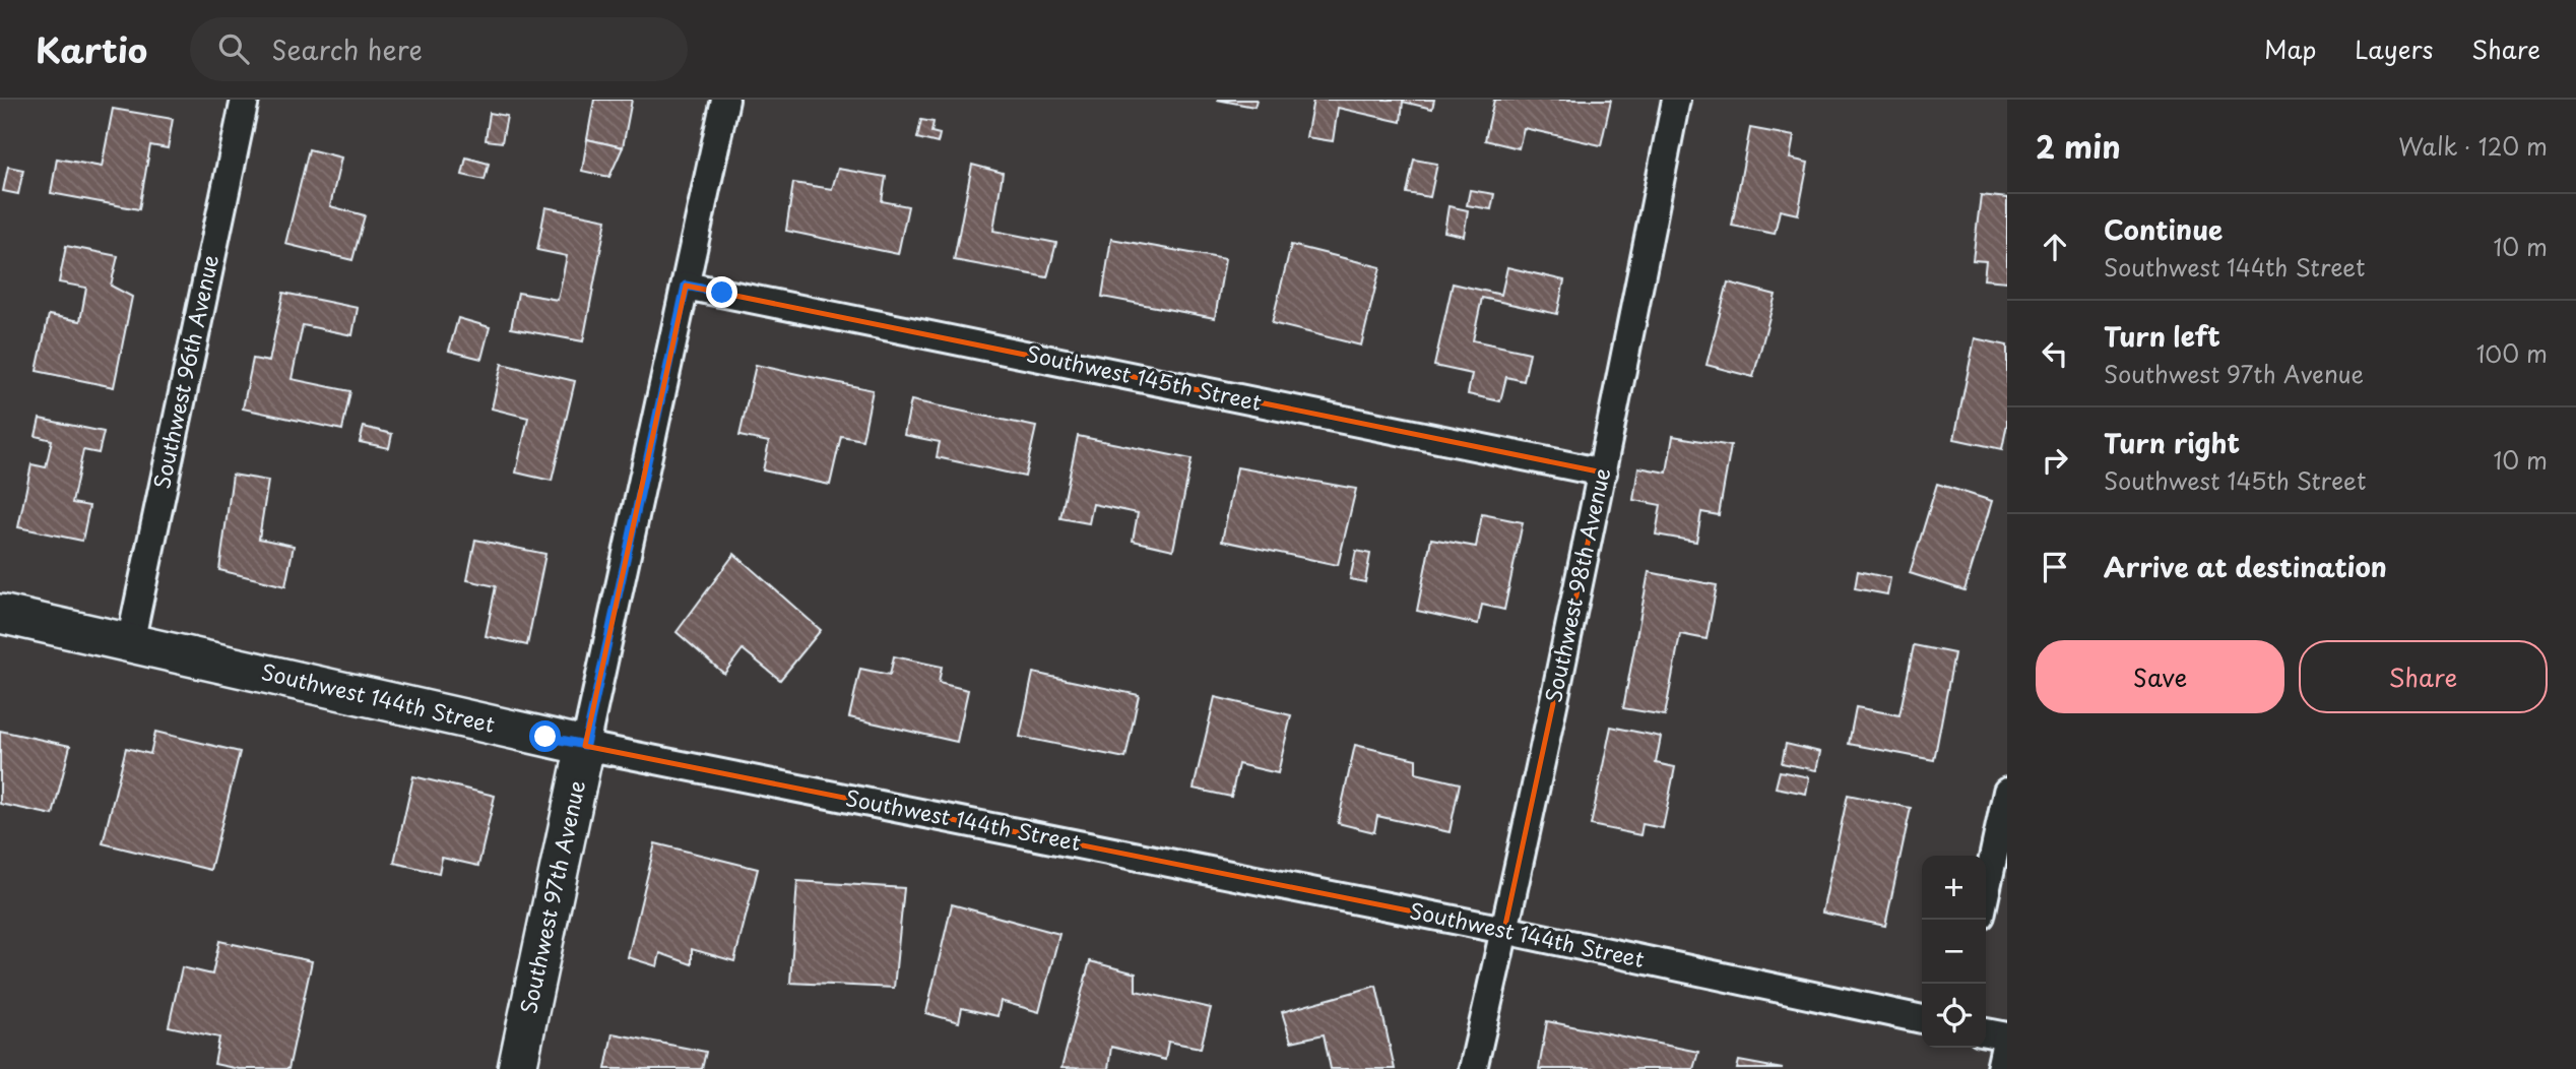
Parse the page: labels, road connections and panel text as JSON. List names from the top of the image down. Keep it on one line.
{"streets":{"street":["Southwest 96th Avenue","Southwest 145th Street","Southwest 98th Avenue","Southwest 144th Street","Southwest 97th Avenue"]},"crossings":[["Southwest 96th Avenue","Southwest 144th Street"],["Southwest 145th Street","Southwest 98th Avenue"],["Southwest 145th Street","Southwest 97th Avenue"],["Southwest 98th Avenue","Southwest 144th Street"],["Southwest 144th Street","Southwest 97th Avenue"]],"page":{"header":"Kartio","search":"Search here","nav":["Map","Layers","Share"],"heading":["2 min","Walk · 120 m"],"list":[["Continue","Southwest 144th Street","10 m"],["Turn left","Southwest 97th Avenue","100 m"],["Turn right","Southwest 145th Street","10 m"],"Arrive at destination"],"buttons":["Save","Share"],"map_buttons":["+","−"]}}
